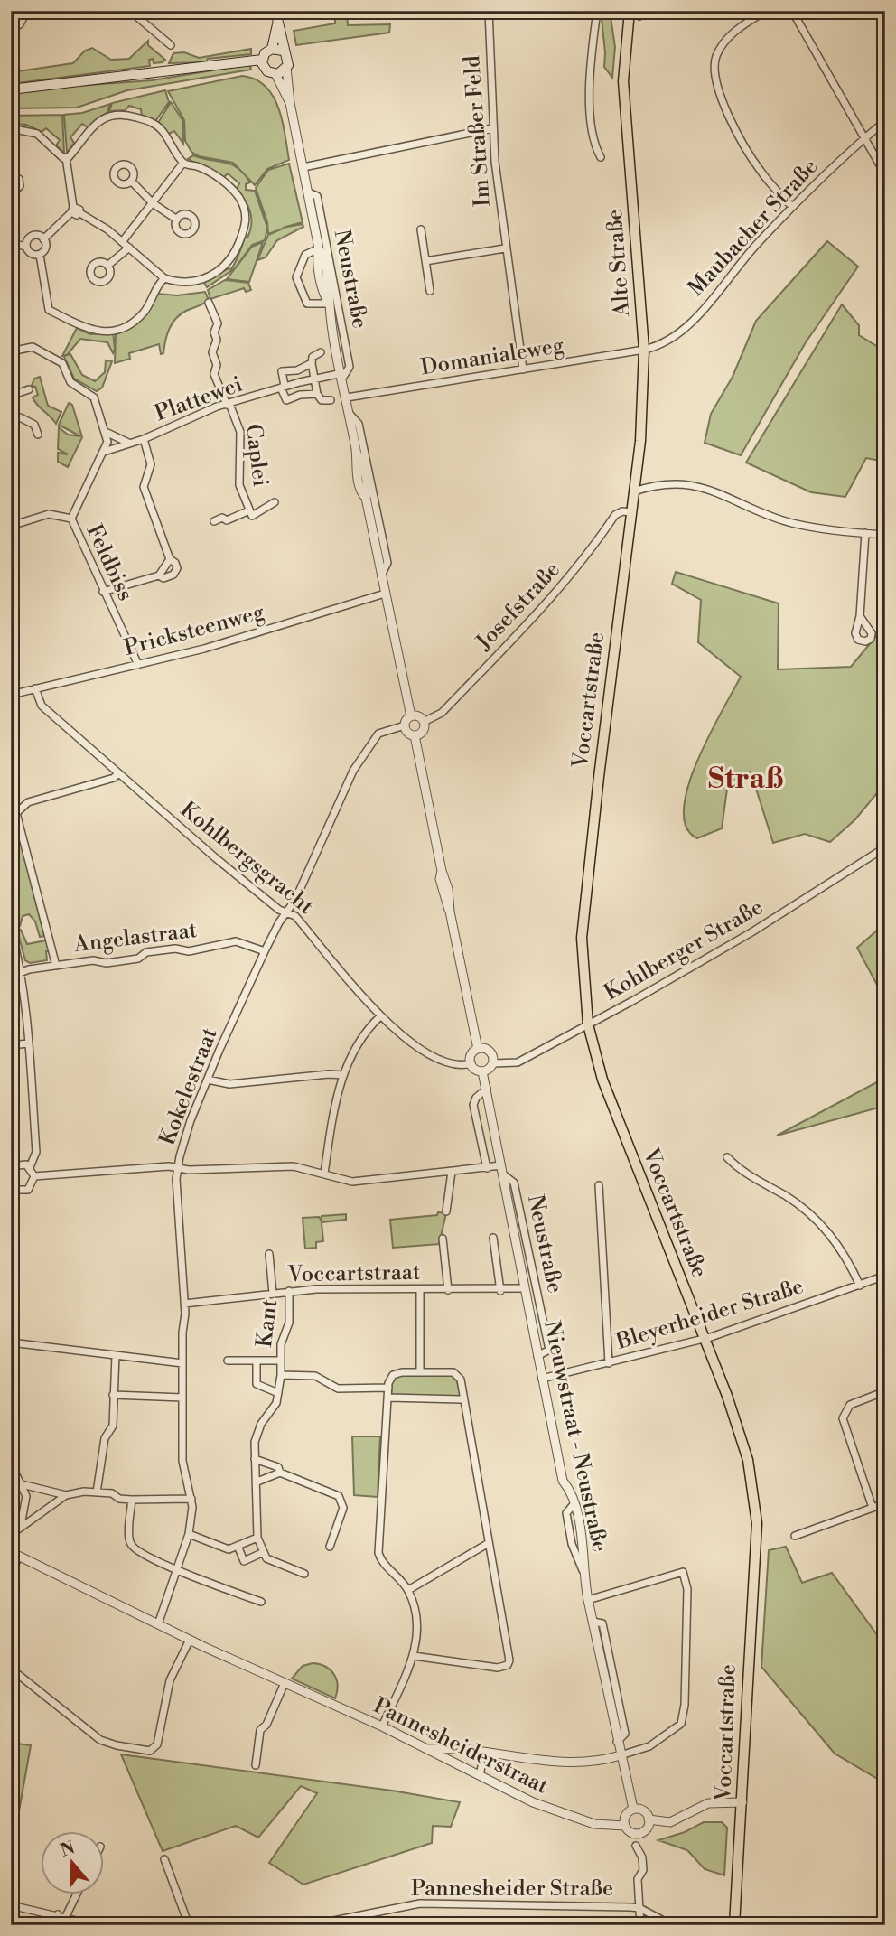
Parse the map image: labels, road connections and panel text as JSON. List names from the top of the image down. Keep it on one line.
{"streets":{"main road":["Alte Straße","Voccartstraße"],"street":["Im Straßer Feld","Maubacher Straße","Neustraße","Domanialeweg","Plattewei","Caplei","Feldbiss","Josefstraße","Pricksteenweg","Kohlbergsgracht","Angelastraat","Kohlberger Straße","Kokelestraat","Voccartstraat","Bleyerheider Straße","Kant","Nieuwstraat - Neustraße","Pannesheiderstraat","Pannesheider Straße"]},"crossings":[["Im Straßer Feld","Domanialeweg"],["Maubacher Straße","Alte Straße"],["Maubacher Straße","Domanialeweg"],["Alte Straße","Domanialeweg"],["Alte Straße","Josefstraße"],["Alte Straße","Voccartstraße"],["Neustraße","Plattewei"],["Neustraße","Nieuwstraat - Neustraße"],["Plattewei","Caplei"],["Plattewei","Feldbiss"],["Feldbiss","Pricksteenweg"],["Josefstraße","Voccartstraße"],["Josefstraße","Kokelestraat"],["Pricksteenweg","Kohlbergsgracht"],["Voccartstraße","Kohlberger Straße"],["Voccartstraße","Bleyerheider Straße"],["Kohlbergsgracht","Kohlberger Straße"],["Kohlbergsgracht","Kokelestraat"],["Kohlbergsgracht","Nieuwstraat - Neustraße"],["Angelastraat","Kokelestraat"],["Kohlberger Straße","Nieuwstraat - Neustraße"],["Kokelestraat","Voccartstraat"],["Kokelestraat","Pannesheiderstraat"],["Voccartstraat","Kant"],["Voccartstraat","Nieuwstraat - Neustraße"],["Bleyerheider Straße","Nieuwstraat - Neustraße"],["Nieuwstraat - Neustraße","Pannesheiderstraat"]],"districts":["Straß"],"north":"top"}
